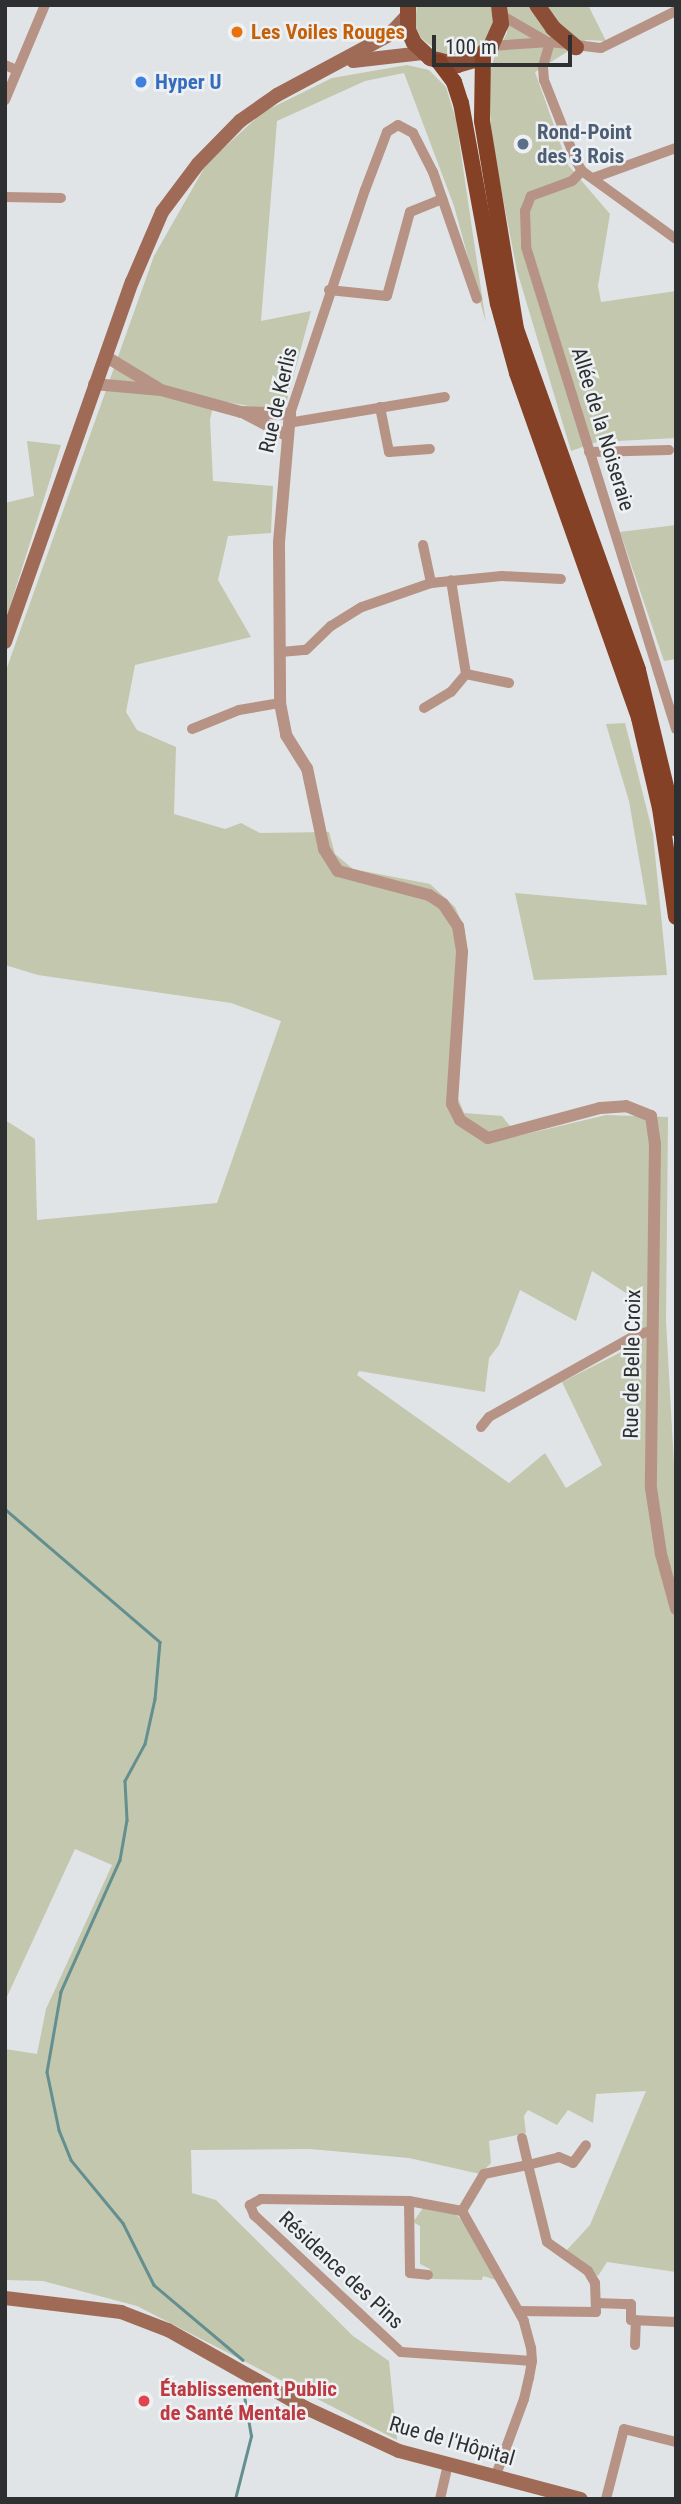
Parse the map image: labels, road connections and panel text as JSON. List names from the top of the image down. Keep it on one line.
{"streets":{"main road":["Rue de l'Hôpital"],"street":["Rue de Kerlis","Allée de la Noiseraie","Rue de Belle Croix","Résidence des Pins"]},"crossings":[["Rue de Kerlis","Rue de Belle Croix"]],"places":["Les Voiles Rouges","Hyper U","Rond-Point des 3 Rois","Établissement Public de Santé Mentale"],"scale_bar":"100 m"}
